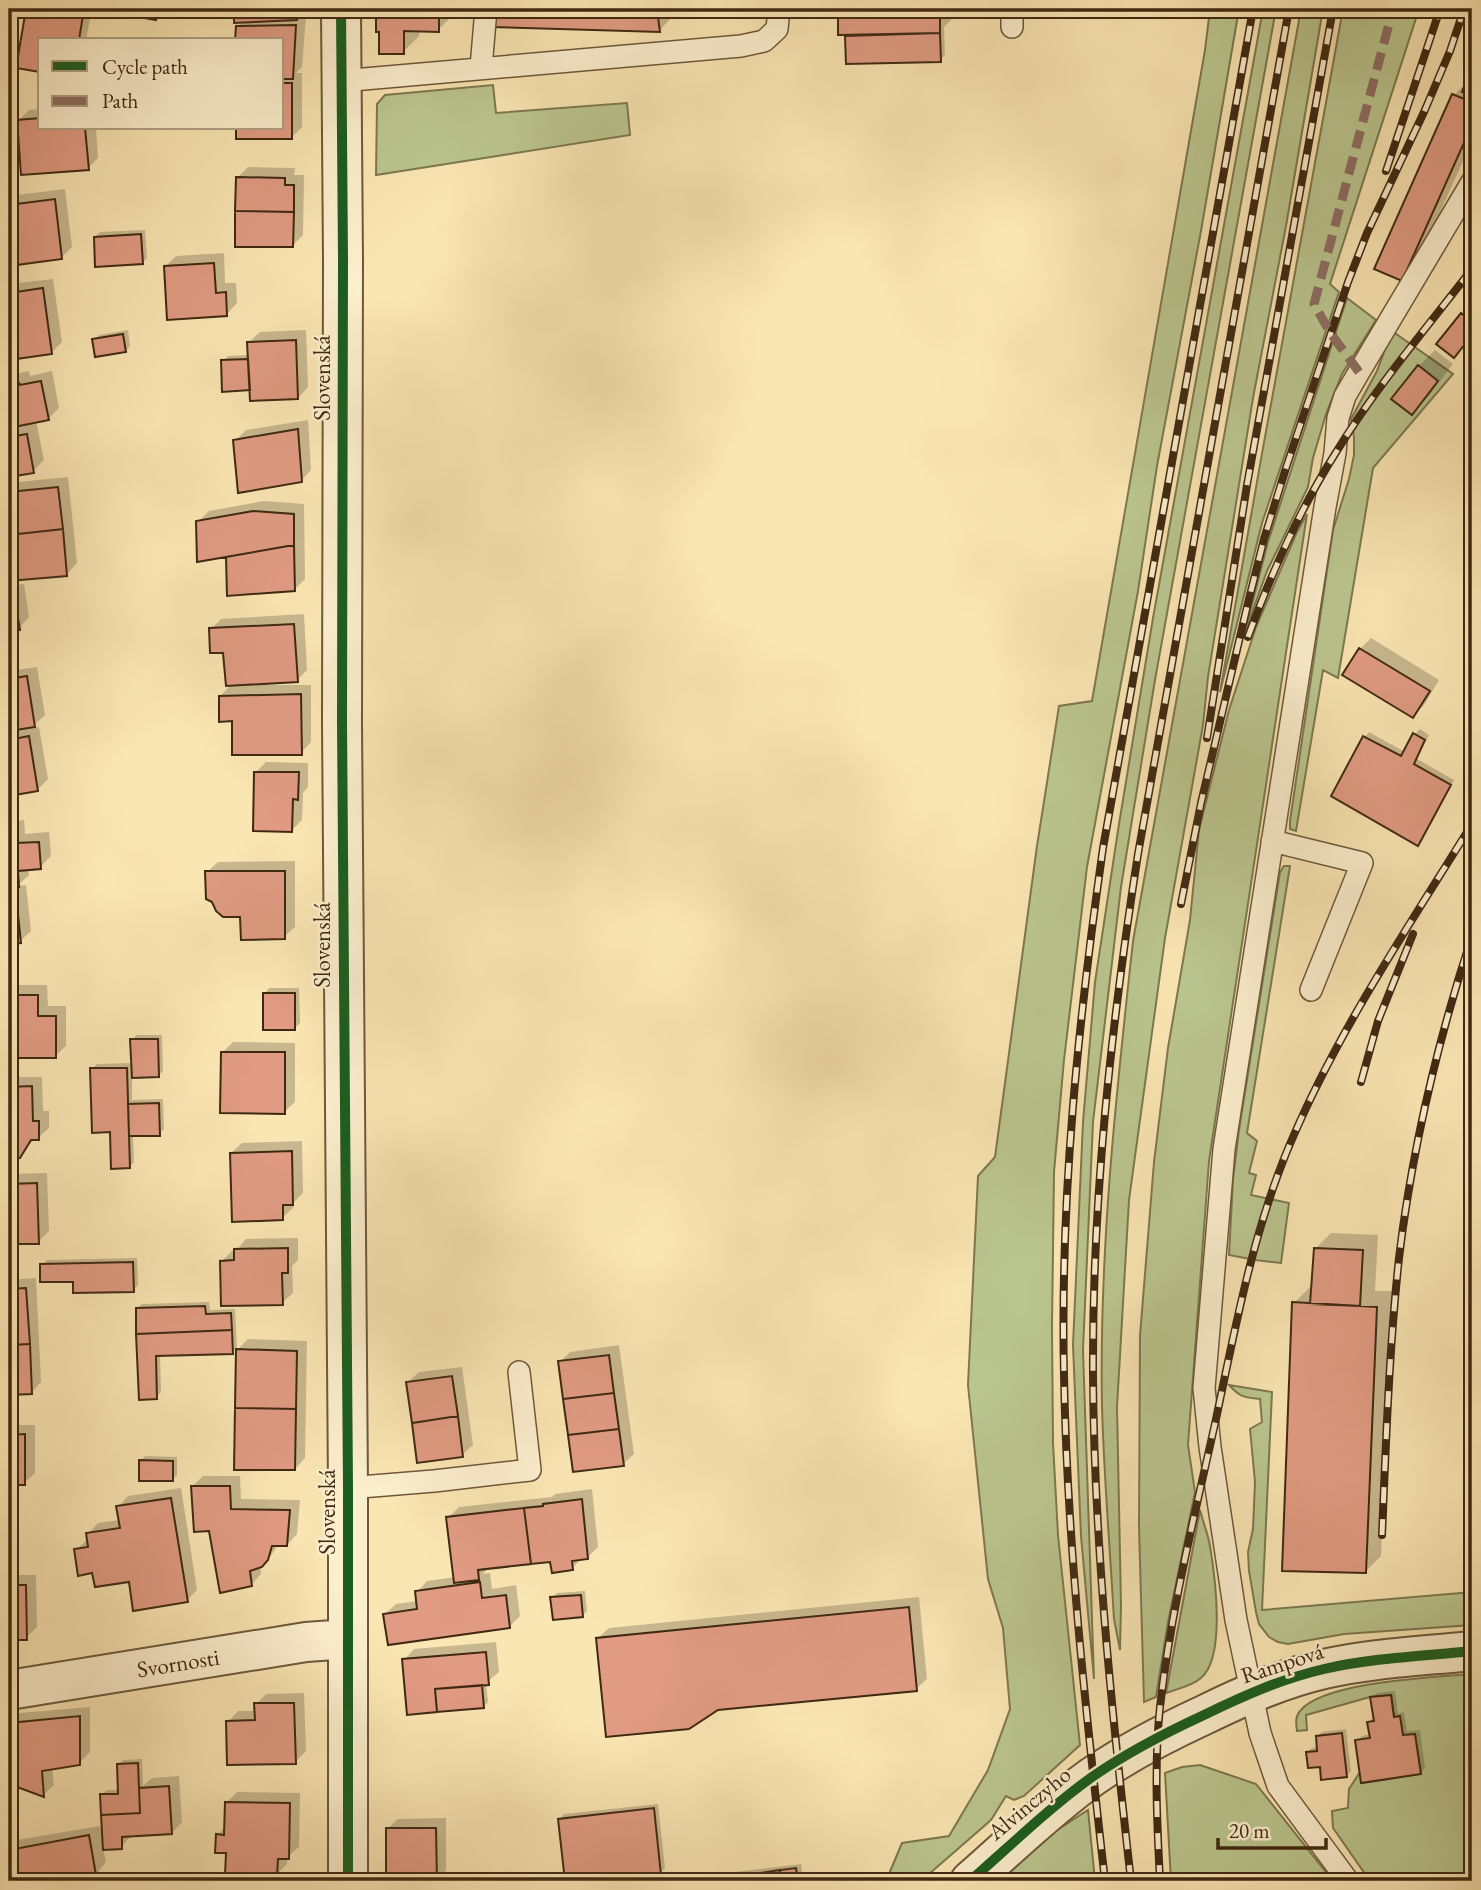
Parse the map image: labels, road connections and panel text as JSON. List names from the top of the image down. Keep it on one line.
{"streets":{"street":["Slovenská","Svornosti","Rampová","Alvinczyho"]},"crossings":[["Slovenská","Svornosti"],["Rampová","Alvinczyho"]],"legend":["Cycle path","Path"],"scale_bar":"20 m"}
